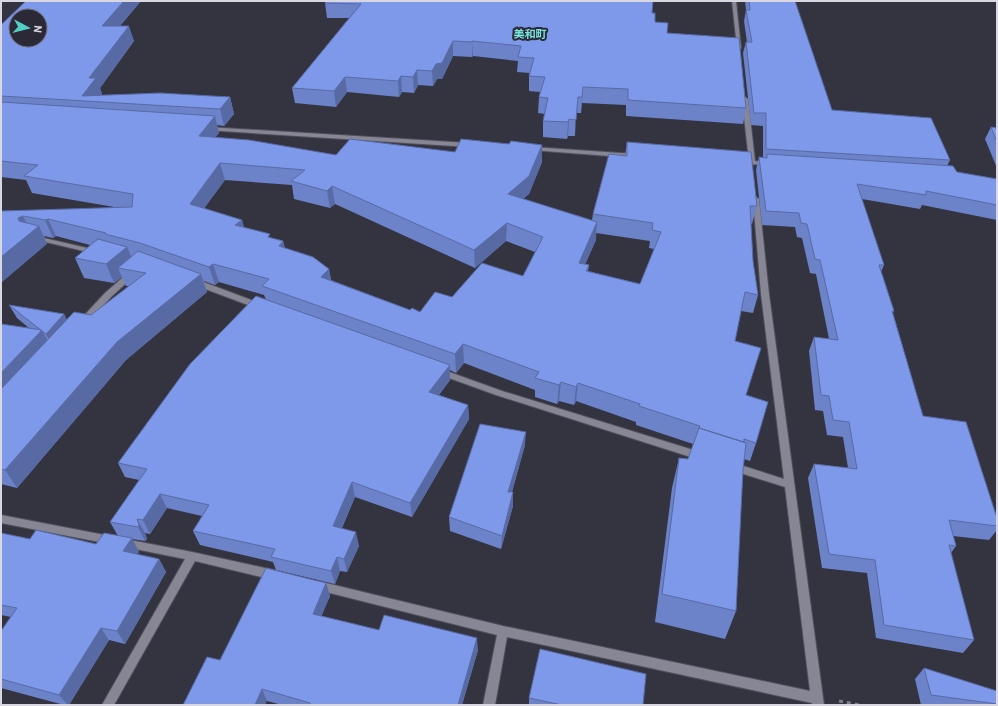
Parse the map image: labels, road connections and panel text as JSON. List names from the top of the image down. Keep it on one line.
{"districts":["美和町"],"north":"right"}
